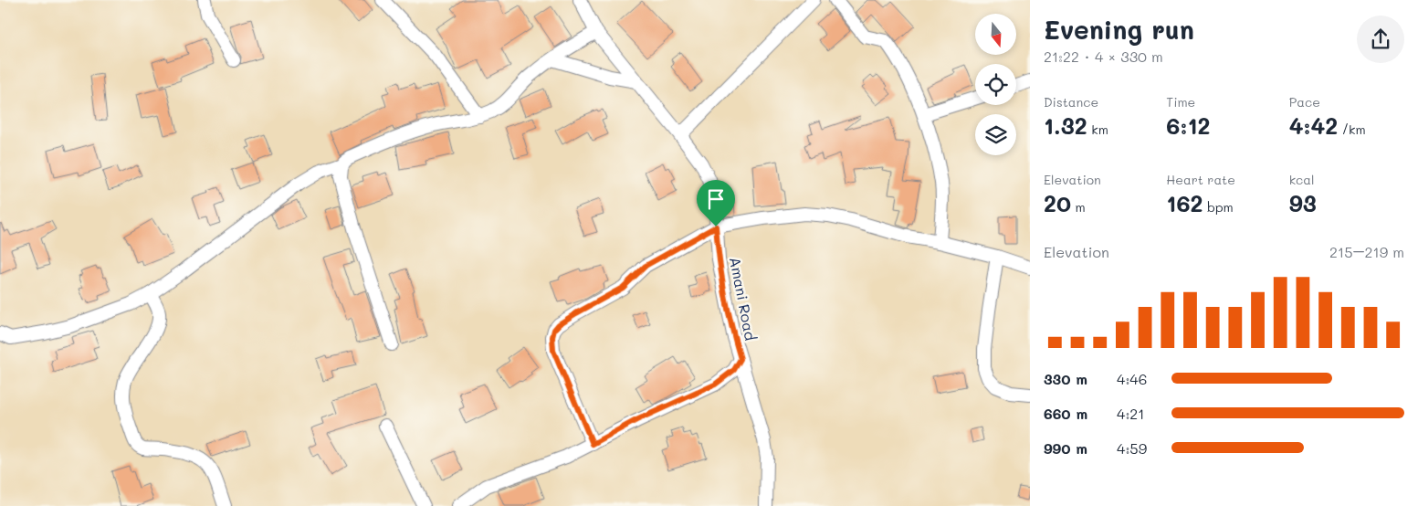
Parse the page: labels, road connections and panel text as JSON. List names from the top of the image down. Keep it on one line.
{"streets":{"street":["Amani Road"]},"north":"bottom","page":{"heading":["Evening run","21:22 · 4 × 330 m"],"stats":[["Distance","1.32 km"],["Time","6:12"],["Pace","4:42 /km"],["Elevation","20 m"],["Heart rate","162 bpm"],["kcal","93"]],"chart":["Elevation","215–219 m"],"list":[{"name":"330 m","note":"4:46"},{"name":"660 m","note":"4:21"},{"name":"990 m","note":"4:59"}]}}
